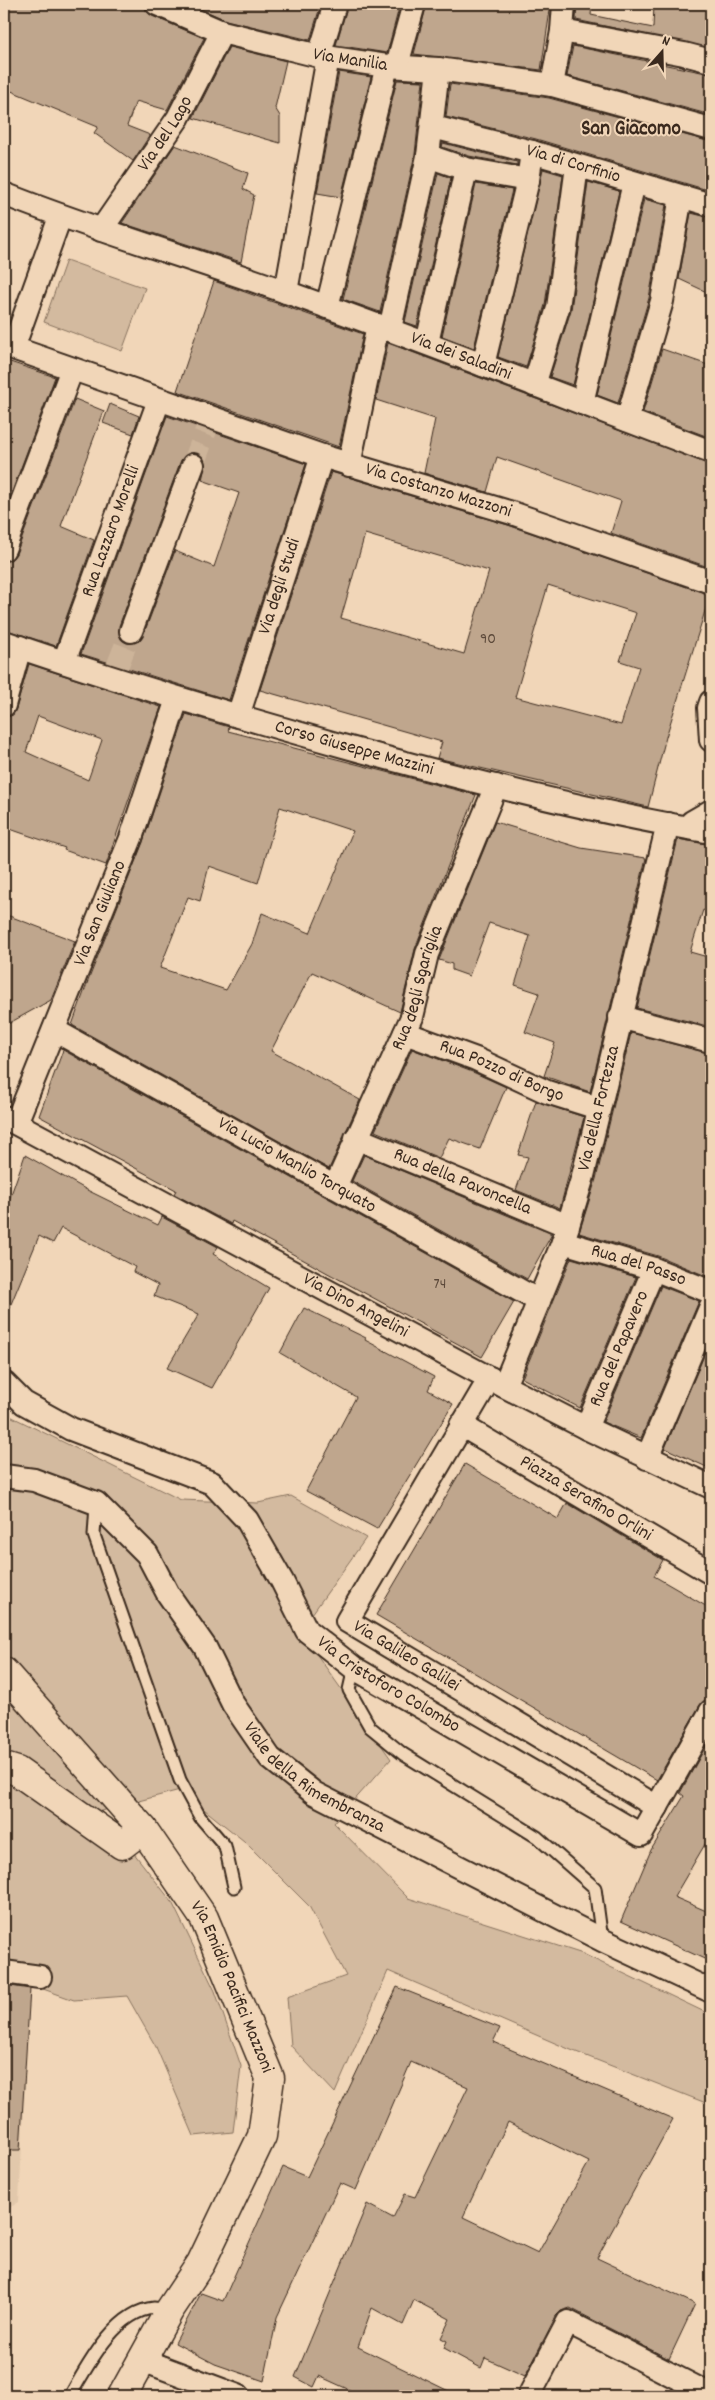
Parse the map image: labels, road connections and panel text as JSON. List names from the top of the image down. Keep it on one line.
{"streets":{"street":["Via Manilia","Via del Lago","Via di Corfinio","Via dei Saladini","Via Costanzo Mazzoni","Rua Lazzaro Morelli","Via degli Studi","Corso Giuseppe Mazzini","Via San Giuliano","Rua degli Sgariglia","Rua Pozzo di Borgo","Via della Fortezza","Via Lucio Manlio Torquato","Rua della Pavoncella","Rua del Passo","Via Dino Angelini","Rua del Papavero","Piazza Serafino Orlini","Via Galileo Galilei","Via Cristoforo Colombo","Viale della Rimembranza","Via Emidio Pacifici Mazzoni"]},"crossings":[["Via Manilia","Via del Lago"],["Via del Lago","Via dei Saladini"],["Via Costanzo Mazzoni","Rua Lazzaro Morelli"],["Via Costanzo Mazzoni","Via degli Studi"],["Rua Lazzaro Morelli","Corso Giuseppe Mazzini"],["Via degli Studi","Corso Giuseppe Mazzini"],["Corso Giuseppe Mazzini","Via San Giuliano"],["Corso Giuseppe Mazzini","Rua degli Sgariglia"],["Corso Giuseppe Mazzini","Via della Fortezza"],["Via San Giuliano","Via Lucio Manlio Torquato"],["Via San Giuliano","Via Dino Angelini"],["Rua degli Sgariglia","Rua Pozzo di Borgo"],["Rua degli Sgariglia","Via Lucio Manlio Torquato"],["Rua degli Sgariglia","Rua della Pavoncella"],["Rua Pozzo di Borgo","Via della Fortezza"],["Via della Fortezza","Via Lucio Manlio Torquato"],["Via della Fortezza","Rua della Pavoncella"],["Via della Fortezza","Rua del Passo"],["Via della Fortezza","Via Dino Angelini"],["Via della Fortezza","Via Galileo Galilei"],["Rua della Pavoncella","Rua del Passo"],["Rua del Passo","Rua del Papavero"],["Via Dino Angelini","Rua del Papavero"],["Via Dino Angelini","Via Galileo Galilei"],["Piazza Serafino Orlini","Via Galileo Galilei"],["Via Galileo Galilei","Via Cristoforo Colombo"]],"districts":["San Giacomo"],"house_numbers":["90","74"],"north":"top"}
